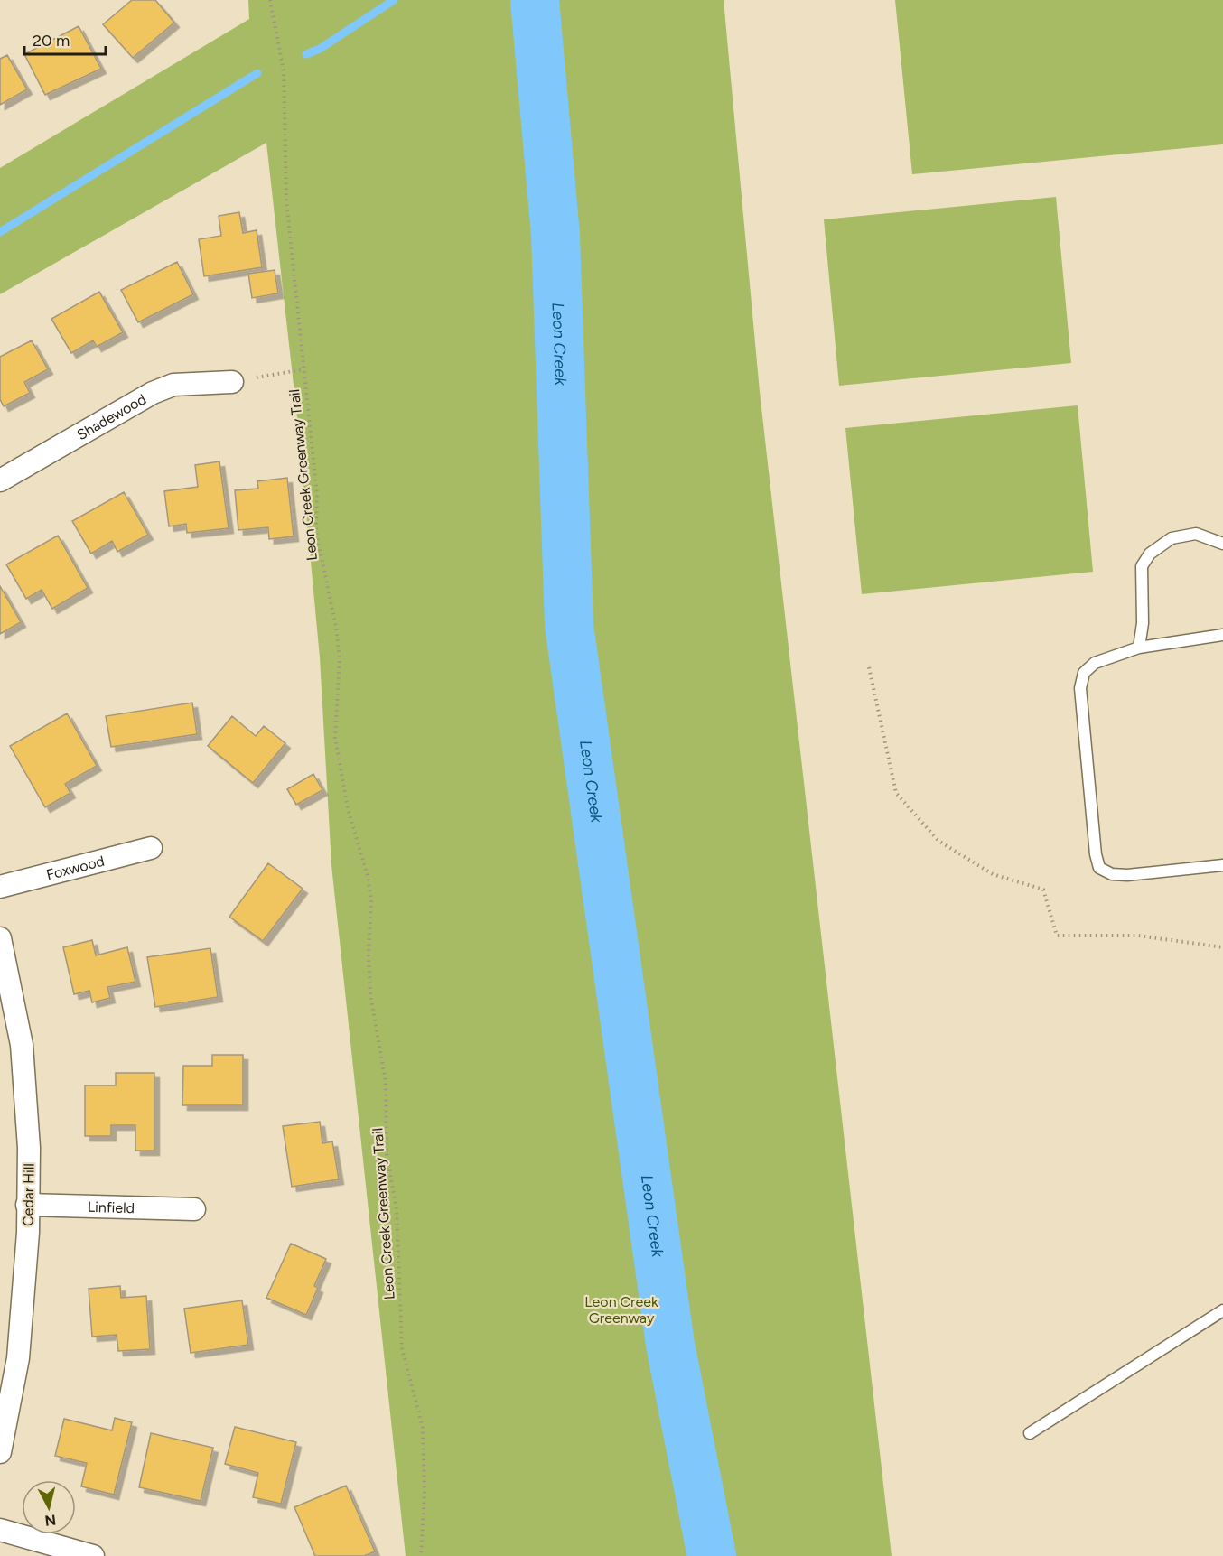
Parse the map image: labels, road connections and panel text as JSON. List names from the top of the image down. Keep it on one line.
{"streets":{"street":["Shadewood","Foxwood","Cedar Hill","Linfield"],"path":["Leon Creek Greenway Trail"]},"crossings":[["Cedar Hill","Linfield"]],"water":["Leon Creek"],"parks":["Leon Creek Greenway"],"scale_bar":"20 m","north":"bottom"}
